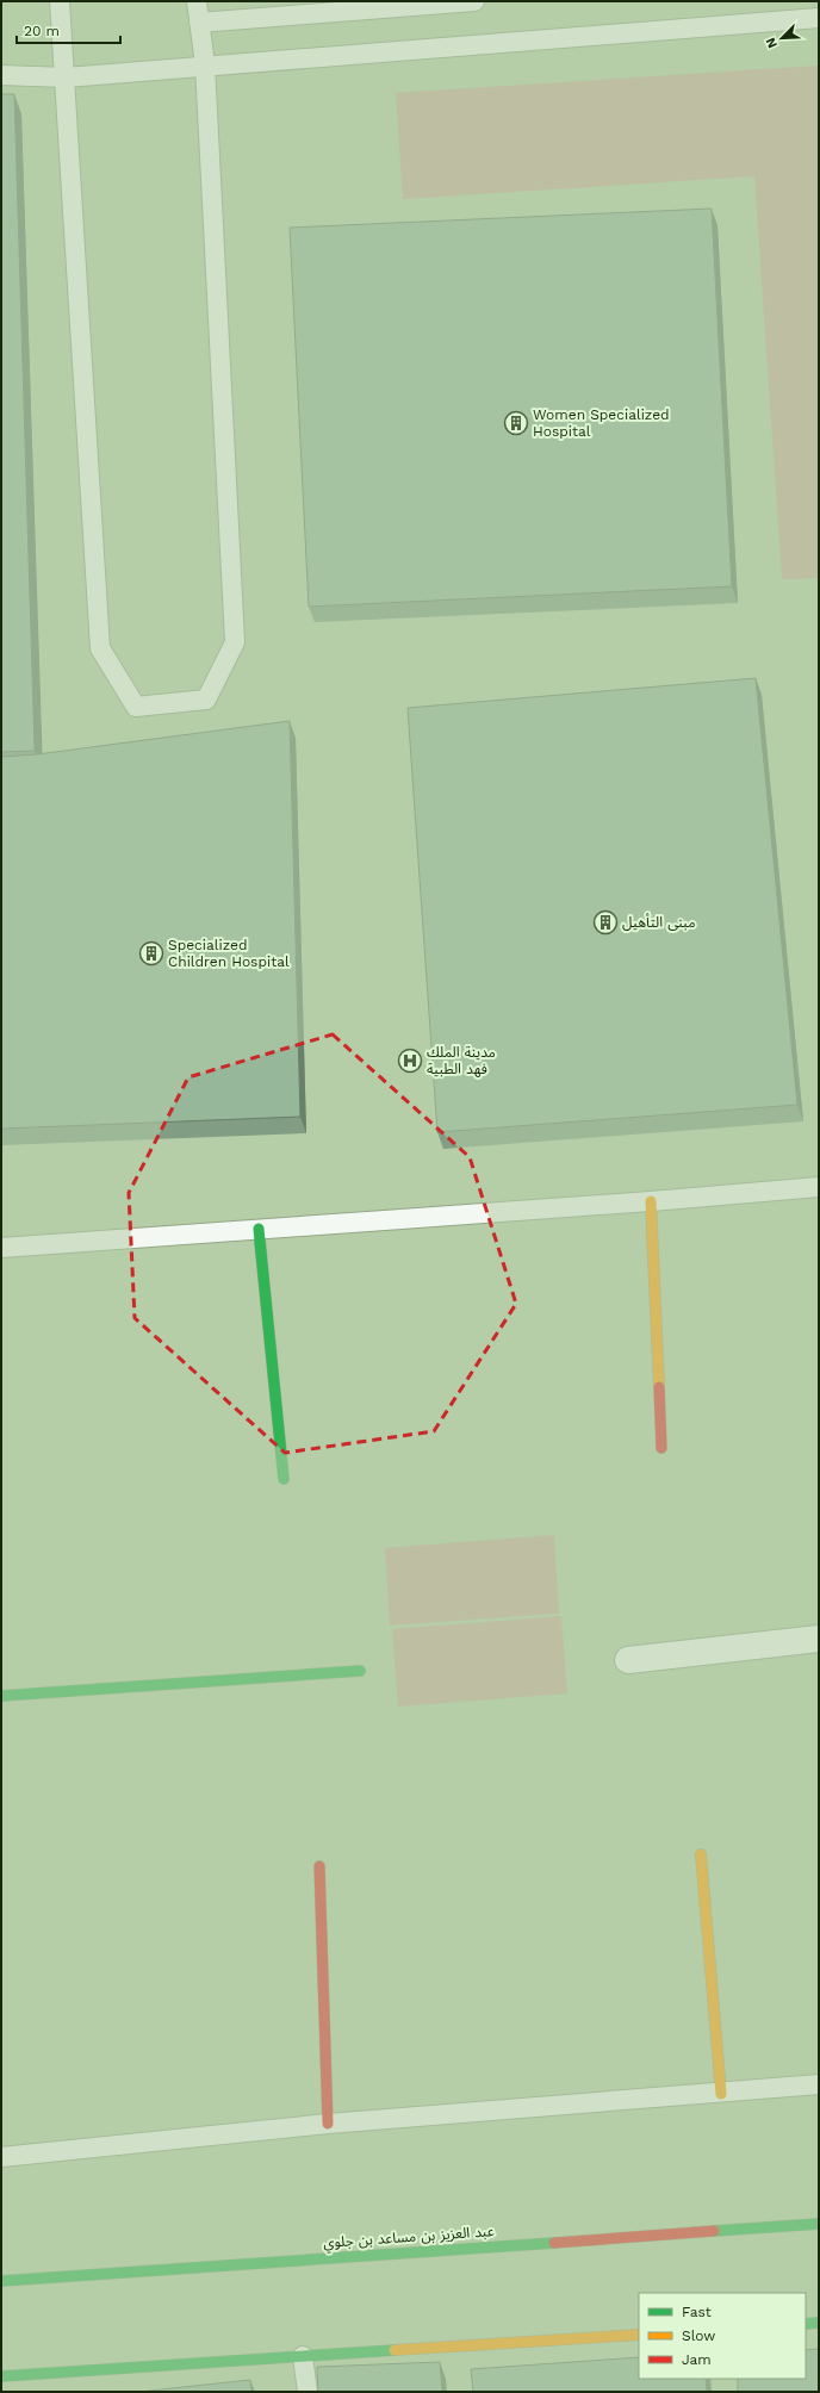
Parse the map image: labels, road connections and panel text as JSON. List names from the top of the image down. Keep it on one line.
{"streets":{"main road":["عبد العزيز بن مساعد بن جلوي"]},"places":{"building":["Women Specialized Hospital","مبنى التأهيل","Specialized Children Hospital"],"hospital":["مدينة الملك فهد الطبية"]},"legend":["Fast","Slow","Jam"],"scale_bar":"20 m","north":"bottom left"}
